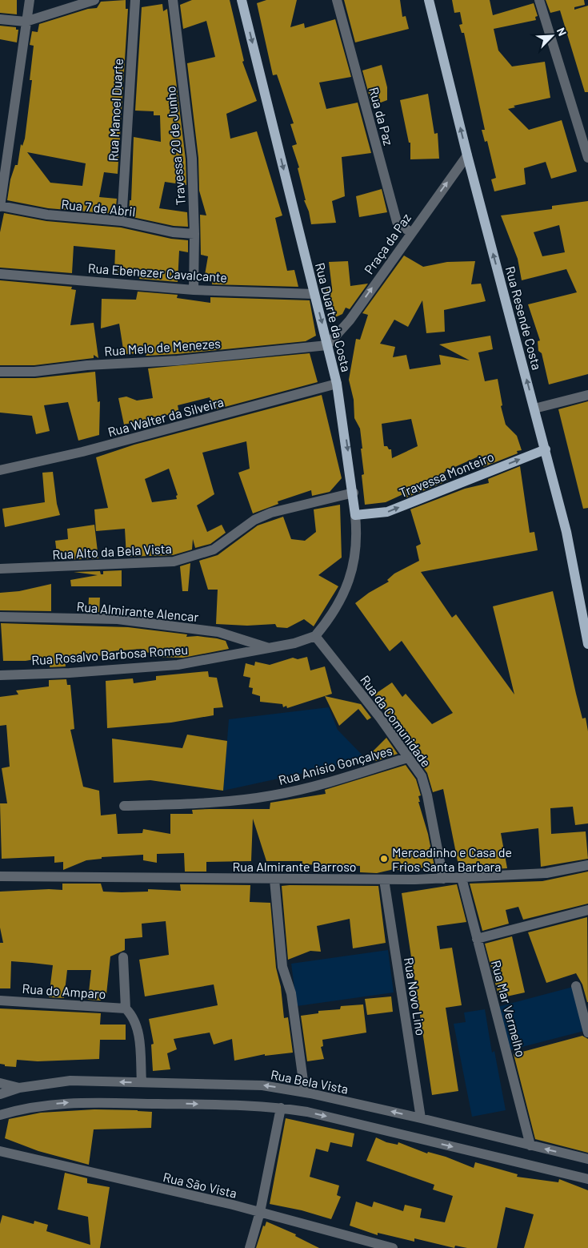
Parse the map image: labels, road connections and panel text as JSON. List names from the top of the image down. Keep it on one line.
{"streets":{"main road":["Rua Duarte da Costa","Rua Resende Costa","Travessa Monteiro"],"street":["Rua Manoel Duarte","Rua da Paz","Travessa 20 de Junho","Rua 7 de Abril","Praça da Paz","Rua Ebenezer Cavalcante","Rua Melo de Menezes","Rua Walter da Silveira","Rua Alto da Bela Vista","Rua Almirante Alencar","Rua Rosalvo Barbosa Romeu","Rua da Comunidade","Rua Anisio Gonçalves","Rua Almirante Barroso","Rua do Amparo","Rua Novo Lino","Rua Mar Vermelho","Rua Bela Vista","Rua São Vista"]},"crossings":[["Rua Manoel Duarte","Rua 7 de Abril"],["Rua da Paz","Praça da Paz"],["Travessa 20 de Junho","Rua 7 de Abril"],["Travessa 20 de Junho","Rua Ebenezer Cavalcante"],["Praça da Paz","Rua Duarte da Costa"],["Praça da Paz","Rua Resende Costa"],["Praça da Paz","Rua Melo de Menezes"],["Rua Ebenezer Cavalcante","Rua Duarte da Costa"],["Rua Duarte da Costa","Rua Melo de Menezes"],["Rua Duarte da Costa","Rua Walter da Silveira"],["Rua Duarte da Costa","Travessa Monteiro"],["Rua Duarte da Costa","Rua Alto da Bela Vista"],["Rua Duarte da Costa","Rua Rosalvo Barbosa Romeu"],["Rua Duarte da Costa","Rua da Comunidade"],["Rua Resende Costa","Travessa Monteiro"],["Rua Almirante Alencar","Rua Rosalvo Barbosa Romeu"],["Rua Rosalvo Barbosa Romeu","Rua da Comunidade"],["Rua da Comunidade","Rua Anisio Gonçalves"],["Rua da Comunidade","Rua Almirante Barroso"],["Rua Almirante Barroso","Rua Novo Lino"],["Rua Almirante Barroso","Rua Mar Vermelho"],["Rua Novo Lino","Rua Bela Vista"],["Rua Mar Vermelho","Rua Bela Vista"]],"one_way":["Praça da Paz","Rua Duarte da Costa","Rua Resende Costa","Travessa Monteiro"],"places":["Mercadinho e Casa de Frios Santa Barbara"],"north":"top right"}
